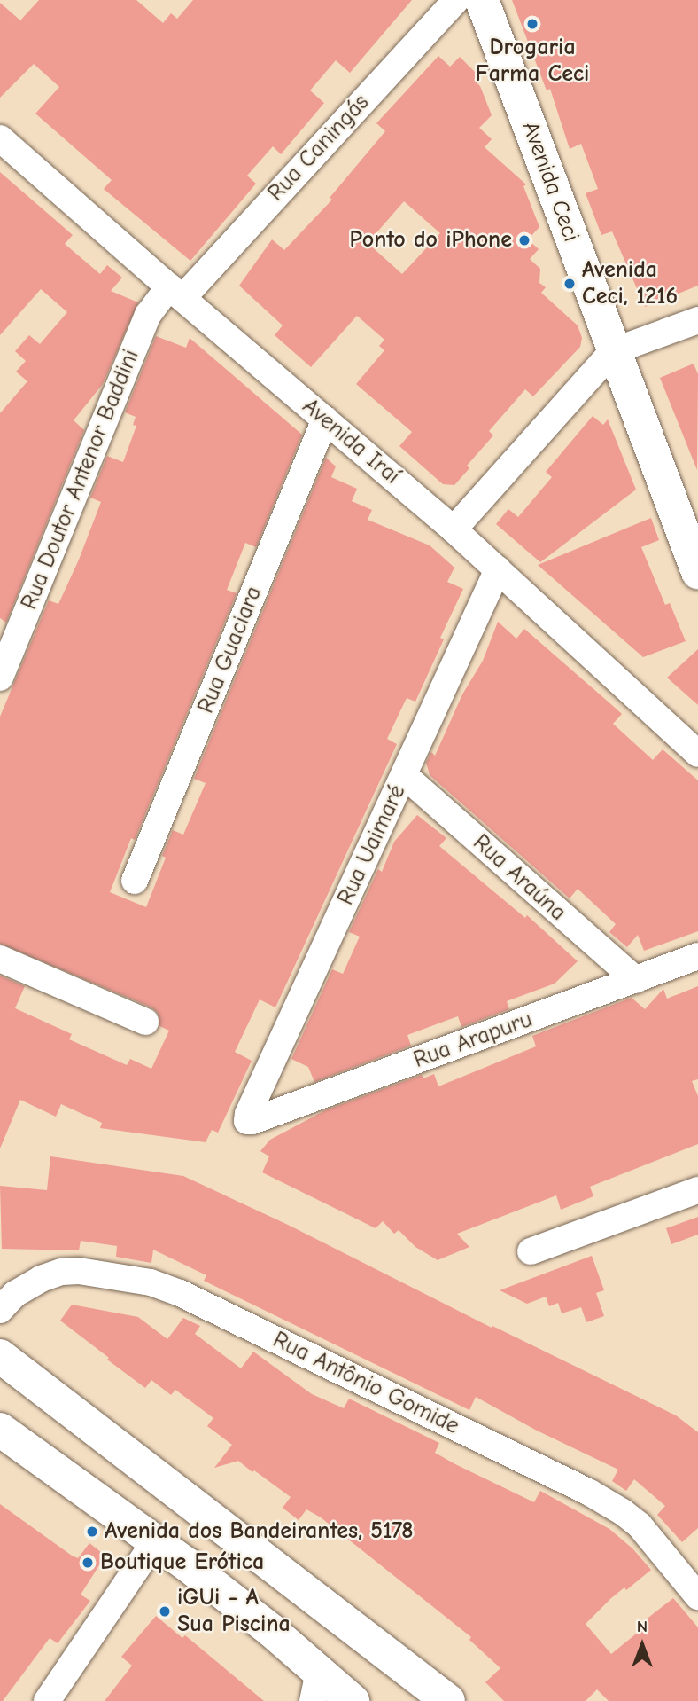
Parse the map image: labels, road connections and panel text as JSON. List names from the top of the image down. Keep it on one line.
{"streets":{"main road":["Avenida Ceci"],"street":["Rua Caningás","Avenida Iraí","Rua Doutor Antenor Baddini","Rua Guaciara","Rua Uaimaré","Rua Araúna","Rua Arapuru","Rua Antônio Gomide"]},"crossings":[["Rua Caningás","Avenida Iraí"],["Rua Caningás","Rua Doutor Antenor Baddini"],["Avenida Iraí","Rua Doutor Antenor Baddini"],["Avenida Iraí","Rua Guaciara"],["Avenida Iraí","Rua Uaimaré"],["Rua Uaimaré","Rua Araúna"],["Rua Uaimaré","Rua Arapuru"],["Rua Araúna","Rua Arapuru"]],"places":["Drogaria Farma Ceci","Ponto do iPhone","Avenida Ceci, 1216","Avenida dos Bandeirantes, 5178","Boutique Erótica","iGUi - A Sua Piscina"],"north":"top"}
